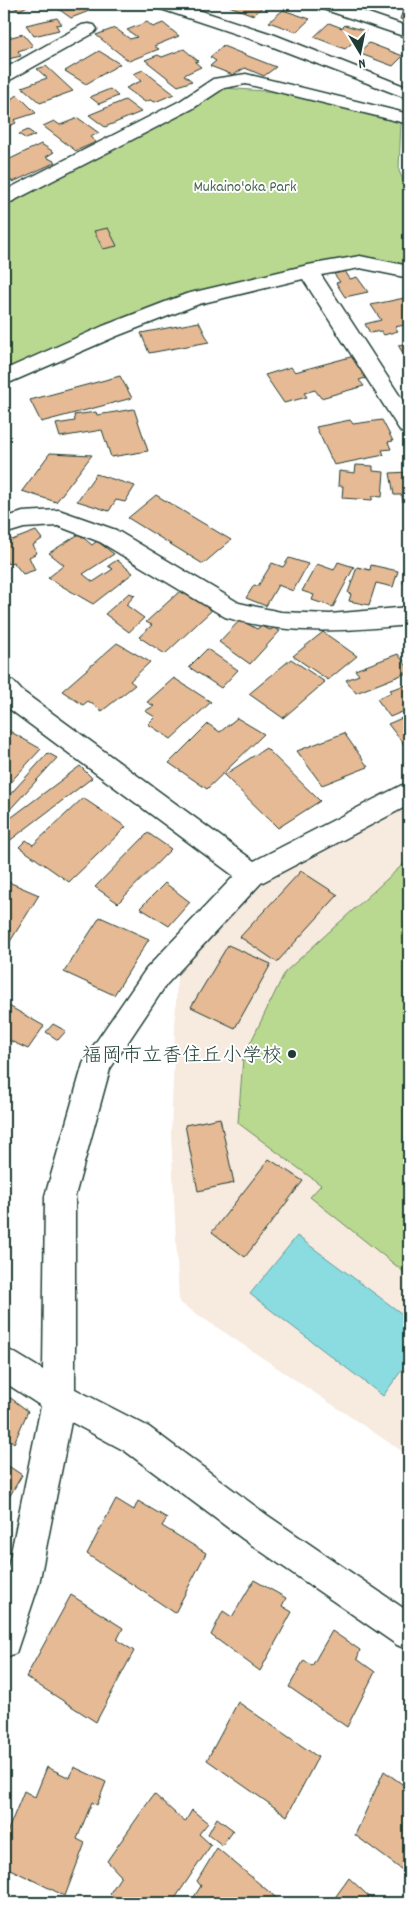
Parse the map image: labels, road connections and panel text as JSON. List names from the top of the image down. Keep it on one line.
{"parks":["Mukaino'oka Park"],"places":["福岡市立香住丘小学校"],"north":"bottom"}
